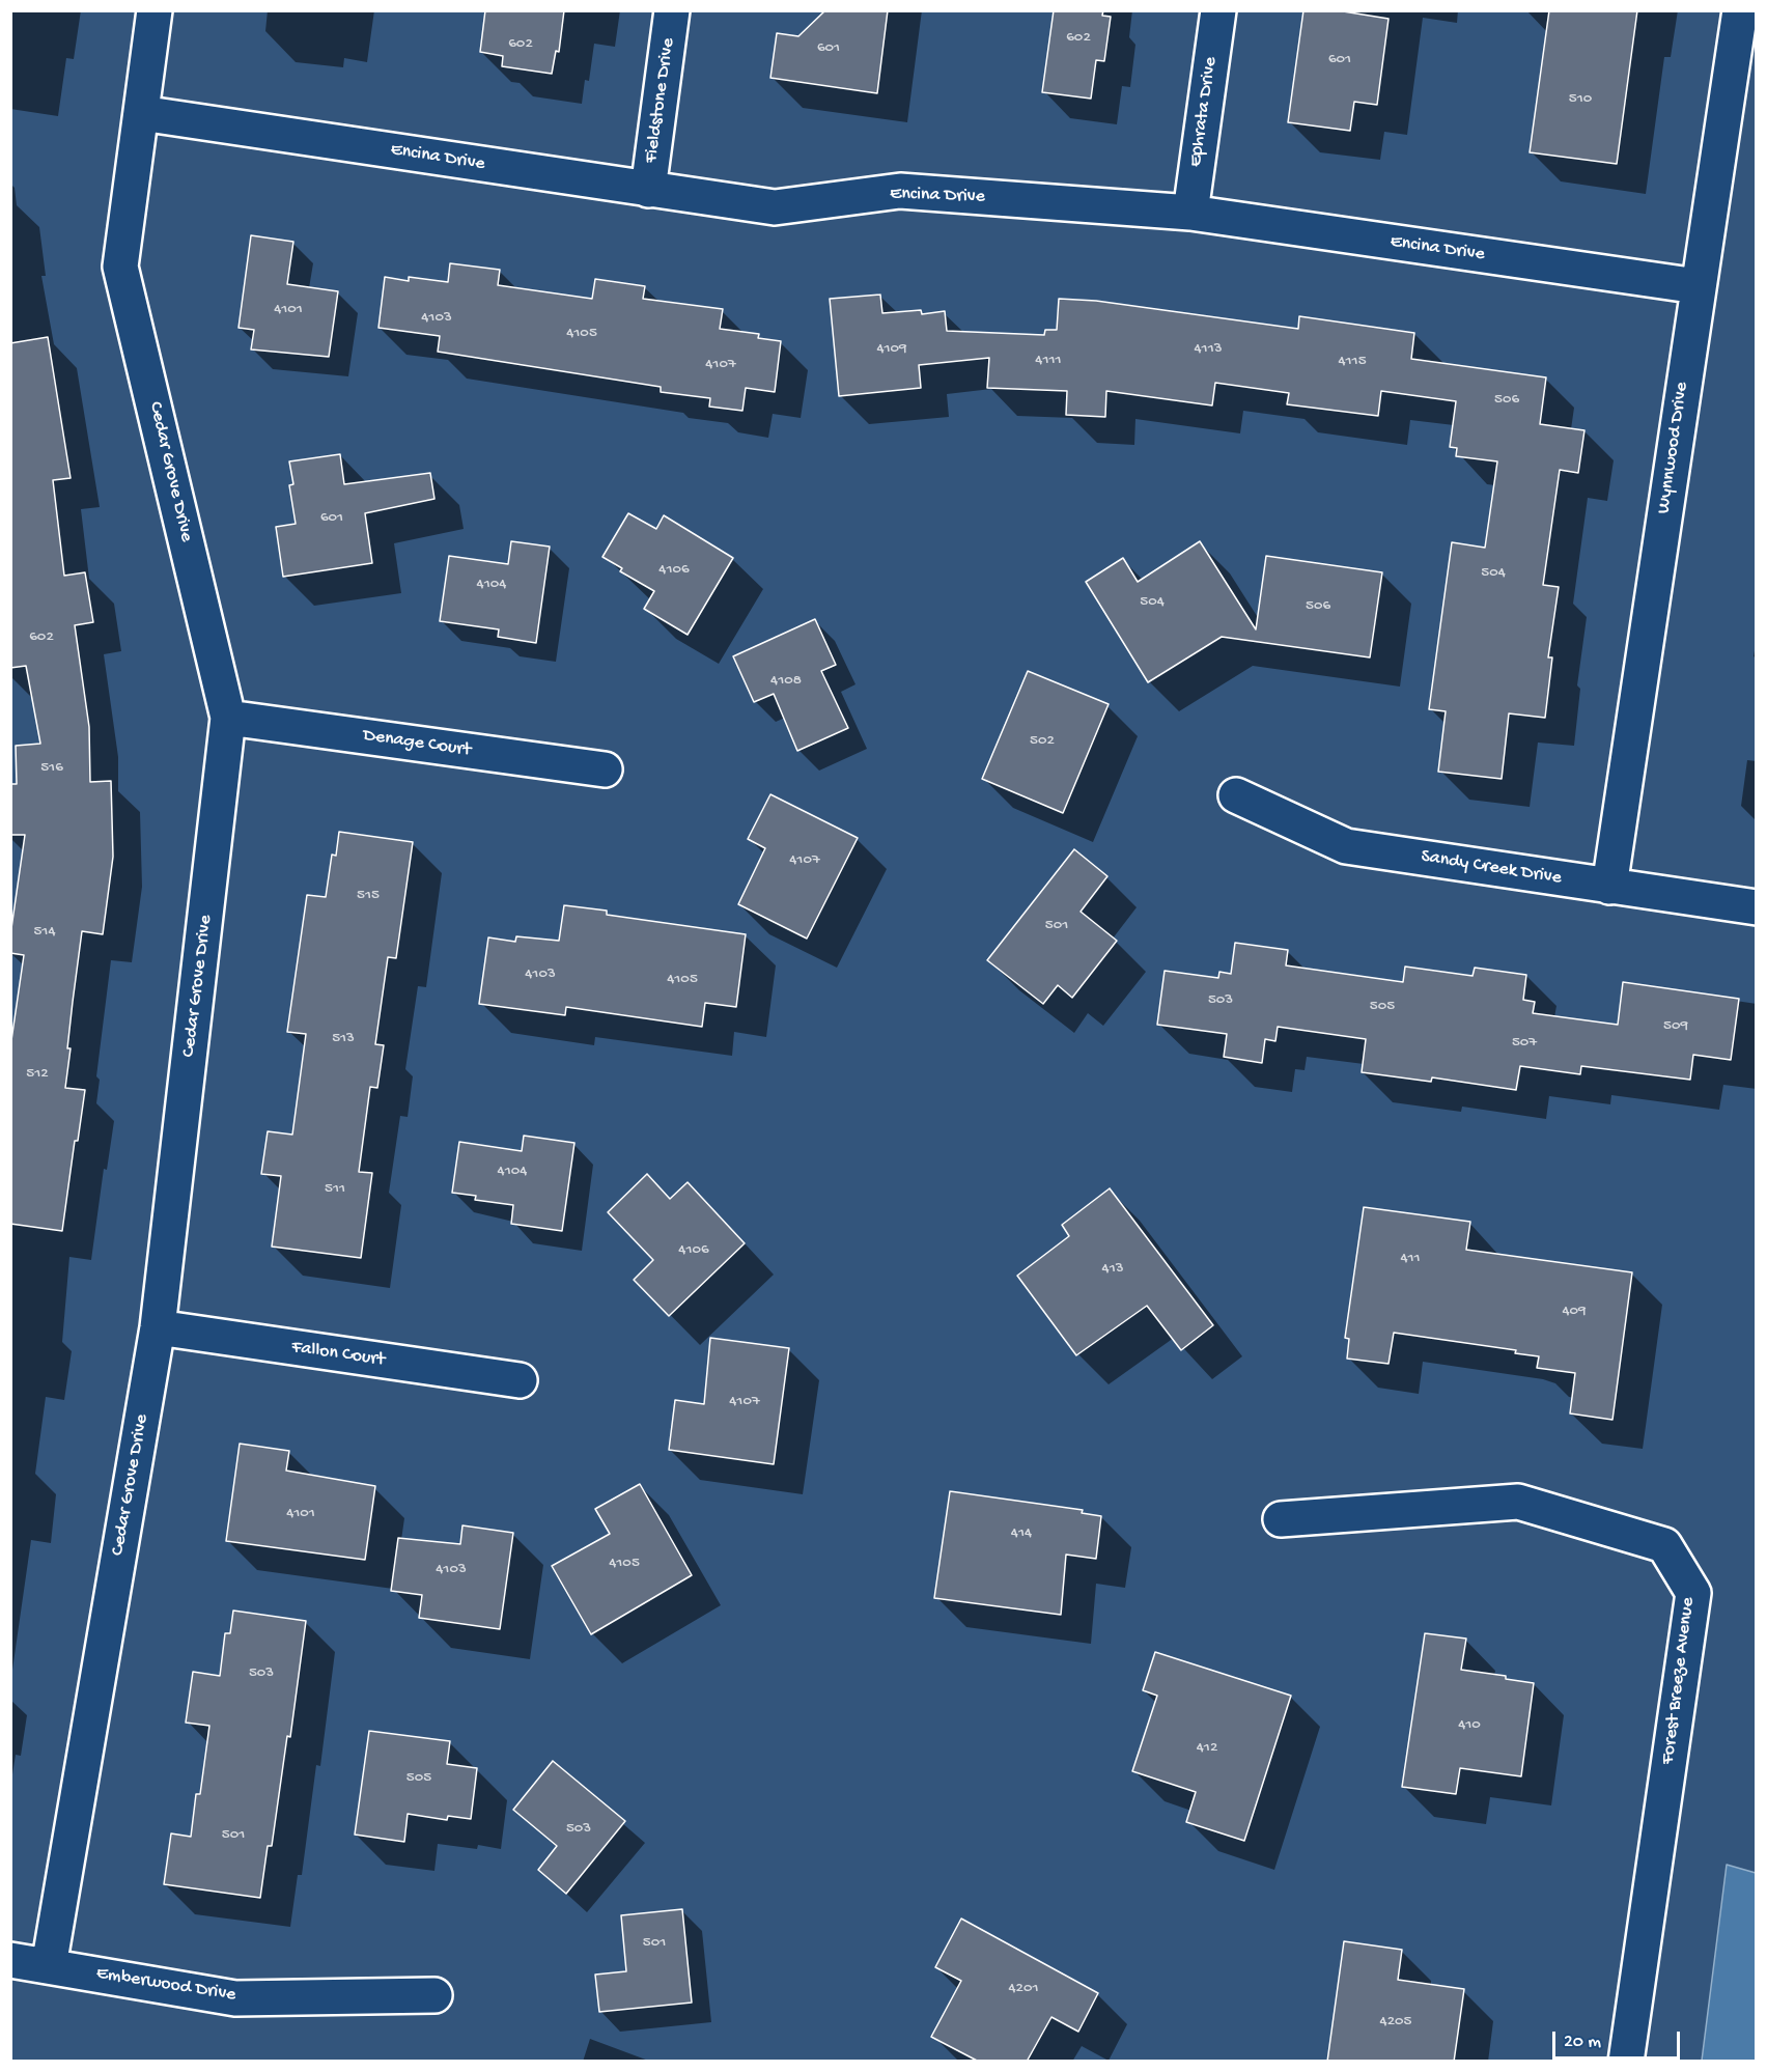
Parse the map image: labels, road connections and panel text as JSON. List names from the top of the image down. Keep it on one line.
{"streets":{"street":["Fieldstone Drive","Ephrata Drive","Encina Drive","Wynnwood Drive","Cedar Grove Drive","Denage Court","Sandy Creek Drive","Fallon Court","Forest Breeze Avenue","Emberwood Drive"]},"crossings":[["Fieldstone Drive","Encina Drive"],["Ephrata Drive","Encina Drive"],["Encina Drive","Wynnwood Drive"],["Encina Drive","Cedar Grove Drive"],["Wynnwood Drive","Sandy Creek Drive"],["Cedar Grove Drive","Denage Court"],["Cedar Grove Drive","Fallon Court"],["Cedar Grove Drive","Emberwood Drive"]],"house_numbers":["602","602","601","601","510","4101","4103","4105","4109","4113","4111","4115","4107","506","601","4106","504","4104","504","506","602","4108","502","516","4107","515","501","514","4103","4105","503","505","509","513","507","512","4104","511","4106","411","413","409","4107","4101","414","4105","4103","503","410","412","505","503","501","501","4201","4205"],"scale_bar":"20 m"}
